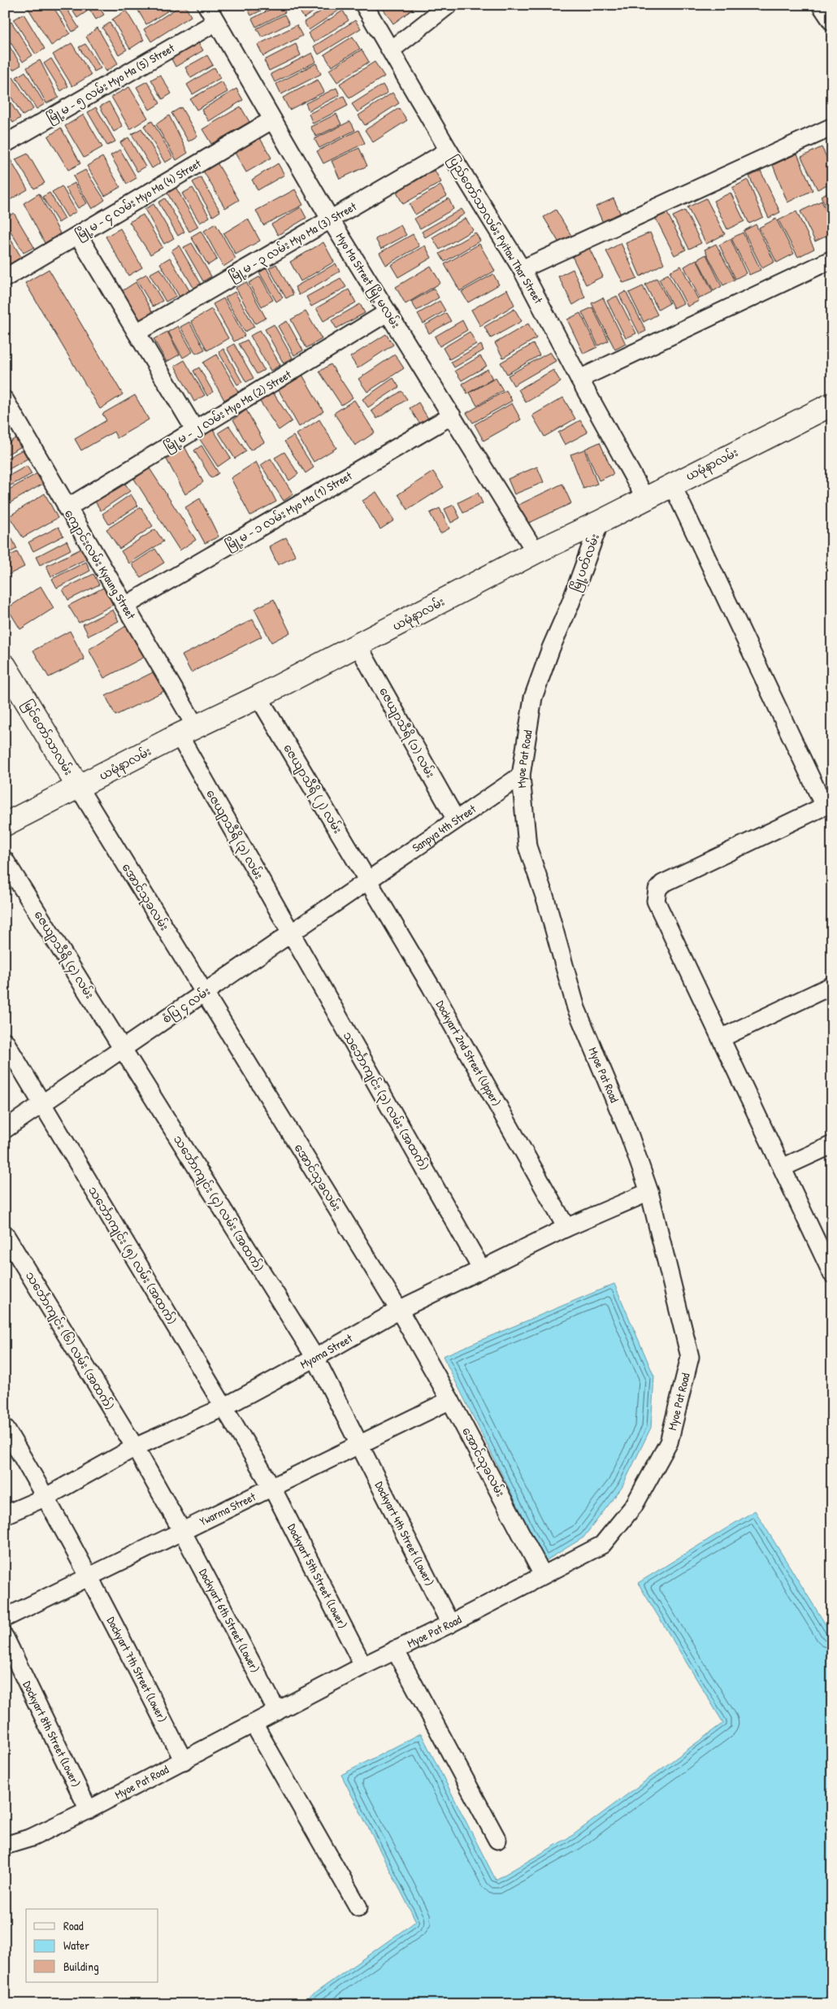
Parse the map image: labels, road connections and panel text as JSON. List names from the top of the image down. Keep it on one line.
{"streets":{"main road":["ယမုံနာလမ်း","မြင်တော်သာလမ်း"],"street":["မြို့မ - ၅ လမ်း Myo Ma (5) Street","မြို့မ - ၄ လမ်း Myo Ma (4) Street","ပြည်တော်သာလမ်း Pyitaw Thar Street","မြို့မ - ၃ လမ်း Myo Ma (3) Street","Myo Ma Street မြို့မလမ်း","မြို့မ - ၂ လမ်း Myo Ma (2) Street","မြို့မ - ၁ လမ်း Myo Ma (1) Street","မြို့ပတ်လမ်း","ကျောင်းလမ်း Kyaung Street","ဇေယျာသီရိ (၁) လမ်း","Myoe Pat Road","ဇေယျာသီရိ (၂) လမ်း","Sanpya 4th Street","ဇေယျာသီရိ (၃) လမ်း","အောင်သုခလမ်း","ဇေယျာသီရိ (၄) လမ်း","စံပြ ၄ လမ်း","Dockyart 2nd Street (Upper)","သင်္ဘောကျင်း (၃) လမ်း (အထက်)","သင်္ဘောကျင်း (၄) လမ်း (အထက်)","သင်္ဘောကျင်း (၅) လမ်း (အထက်)","သင်္ဘောကျင်း (၆) လမ်း (အထက်)","Myoma Street","Ywarma Street","Dockyart 4th Street (Lower)","Dockyart 5th Street (Lower)","Dockyart 6th Street (Lower)","Dockyart 7th Street (Lower)","Dockyart 8th Street (Lower)"]},"crossings":[["မြို့မ - ၅ လမ်း Myo Ma (5) Street","Myo Ma Street မြို့မလမ်း"],["မြို့မ - ၄ လမ်း Myo Ma (4) Street","Myo Ma Street မြို့မလမ်း"],["ပြည်တော်သာလမ်း Pyitaw Thar Street","မြို့မ - ၃ လမ်း Myo Ma (3) Street"],["ပြည်တော်သာလမ်း Pyitaw Thar Street","ယမုံနာလမ်း"],["မြို့မ - ၃ လမ်း Myo Ma (3) Street","Myo Ma Street မြို့မလမ်း"],["Myo Ma Street မြို့မလမ်း","မြို့မ - ၂ လမ်း Myo Ma (2) Street"],["Myo Ma Street မြို့မလမ်း","ယမုံနာလမ်း"],["Myo Ma Street မြို့မလမ်း","မြို့မ - ၁ လမ်း Myo Ma (1) Street"],["မြို့မ - ၂ လမ်း Myo Ma (2) Street","ကျောင်းလမ်း Kyaung Street"],["ယမုံနာလမ်း","မြို့ပတ်လမ်း"],["ယမုံနာလမ်း","ကျောင်းလမ်း Kyaung Street"],["ယမုံနာလမ်း","ဇေယျာသီရိ (၁) လမ်း"],["ယမုံနာလမ်း","မြင်တော်သာလမ်း"],["ယမုံနာလမ်း","ဇေယျာသီရိ (၂) လမ်း"],["ယမုံနာလမ်း","ဇေယျာသီရိ (၃) လမ်း"],["ယမုံနာလမ်း","အောင်သုခလမ်း"],["မြို့မ - ၁ လမ်း Myo Ma (1) Street","ကျောင်းလမ်း Kyaung Street"],["မြို့ပတ်လမ်း","Myoe Pat Road"],["ကျောင်းလမ်း Kyaung Street","ဇေယျာသီရိ (၃) လမ်း"],["ဇေယျာသီရိ (၁) လမ်း","Sanpya 4th Street"],["မြင်တော်သာလမ်း","အောင်သုခလမ်း"],["Myoe Pat Road","Sanpya 4th Street"],["Myoe Pat Road","အောင်သုခလမ်း"],["Myoe Pat Road","Myoma Street"],["Myoe Pat Road","Dockyart 4th Street (Lower)"],["Myoe Pat Road","Dockyart 5th Street (Lower)"],["Myoe Pat Road","Dockyart 6th Street (Lower)"],["Myoe Pat Road","Dockyart 7th Street (Lower)"],["Myoe Pat Road","Dockyart 8th Street (Lower)"],["ဇေယျာသီရိ (၂) လမ်း","Sanpya 4th Street"],["ဇေယျာသီရိ (၂) လမ်း","စံပြ ၄ လမ်း"],["ဇေယျာသီရိ (၂) လမ်း","Dockyart 2nd Street (Upper)"],["Sanpya 4th Street","စံပြ ၄ လမ်း"],["Sanpya 4th Street","Dockyart 2nd Street (Upper)"],["ဇေယျာသီရိ (၃) လမ်း","စံပြ ၄ လမ်း"],["ဇေယျာသီရိ (၃) လမ်း","သင်္ဘောကျင်း (၃) လမ်း (အထက်)"],["အောင်သုခလမ်း","စံပြ ၄ လမ်း"],["အောင်သုခလမ်း","Myoma Street"],["အောင်သုခလမ်း","Ywarma Street"],["ဇေယျာသီရိ (၄) လမ်း","စံပြ ၄ လမ်း"],["ဇေယျာသီရိ (၄) လမ်း","သင်္ဘောကျင်း (၄) လမ်း (အထက်)"],["စံပြ ၄ လမ်း","Dockyart 2nd Street (Upper)"],["စံပြ ၄ လမ်း","သင်္ဘောကျင်း (၃) လမ်း (အထက်)"],["စံပြ ၄ လမ်း","သင်္ဘောကျင်း (၄) လမ်း (အထက်)"],["စံပြ ၄ လမ်း","သင်္ဘောကျင်း (၅) လမ်း (အထက်)"],["Dockyart 2nd Street (Upper)","Myoma Street"],["သင်္ဘောကျင်း (၃) လမ်း (အထက်)","Myoma Street"],["သင်္ဘောကျင်း (၄) လမ်း (အထက်)","Myoma Street"],["သင်္ဘောကျင်း (၄) လမ်း (အထက်)","Ywarma Street"],["သင်္ဘောကျင်း (၄) လမ်း (အထက်)","Dockyart 4th Street (Lower)"],["သင်္ဘောကျင်း (၅) လမ်း (အထက်)","Myoma Street"],["သင်္ဘောကျင်း (၅) လမ်း (အထက်)","Ywarma Street"],["သင်္ဘောကျင်း (၅) လမ်း (အထက်)","Dockyart 5th Street (Lower)"],["သင်္ဘောကျင်း (၆) လမ်း (အထက်)","Myoma Street"],["သင်္ဘောကျင်း (၆) လမ်း (အထက်)","Ywarma Street"],["သင်္ဘောကျင်း (၆) လမ်း (အထက်)","Dockyart 6th Street (Lower)"],["Myoma Street","Dockyart 7th Street (Lower)"],["Ywarma Street","Dockyart 4th Street (Lower)"],["Ywarma Street","Dockyart 5th Street (Lower)"],["Ywarma Street","Dockyart 6th Street (Lower)"],["Ywarma Street","Dockyart 7th Street (Lower)"]],"legend":["Road","Water","Building"]}
